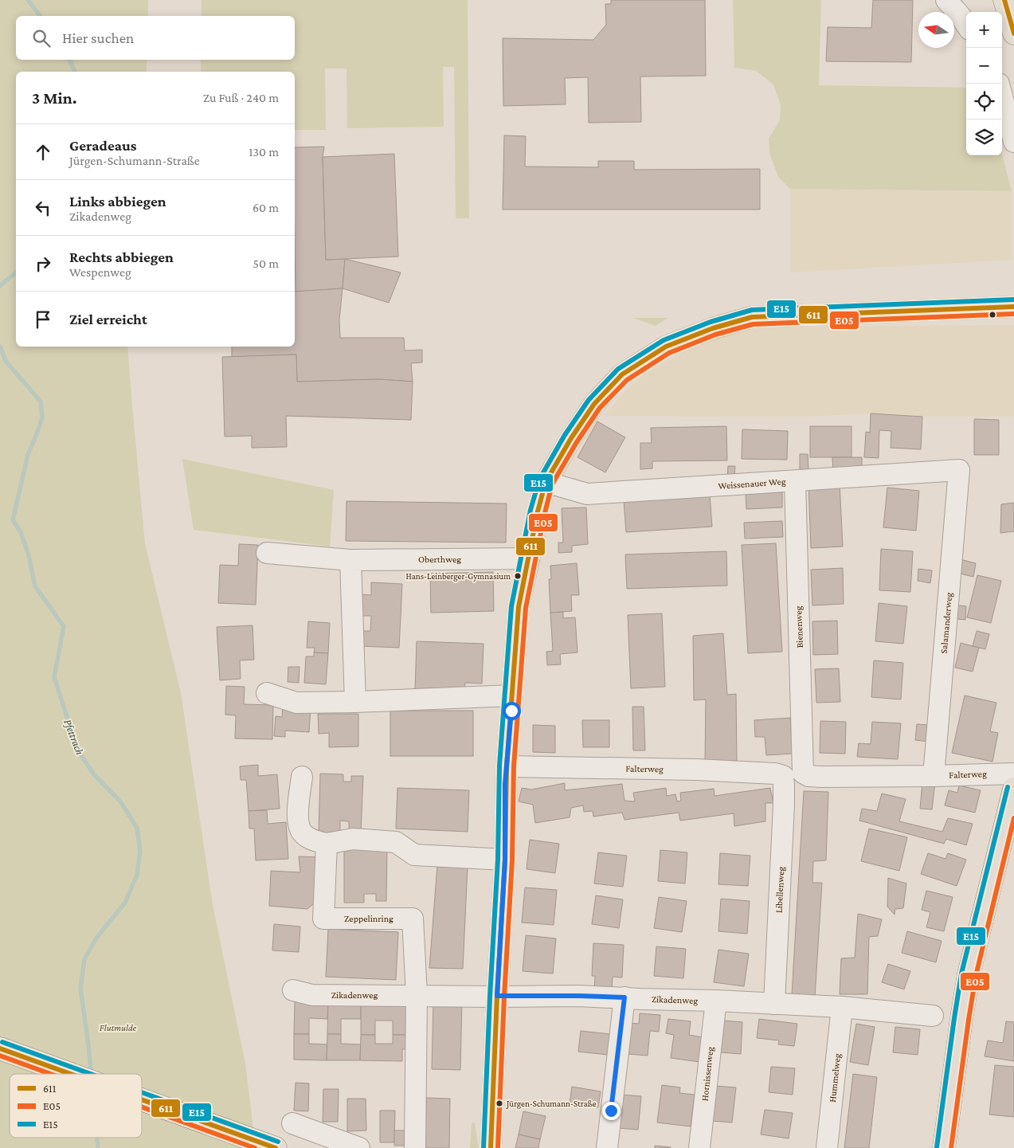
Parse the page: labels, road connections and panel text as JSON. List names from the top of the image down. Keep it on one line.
{"streets":{"street":["Weissenauer Weg","Oberthweg","Salamanderweg","Bienenweg","Falterweg","Libellenweg","Zeppelinring","Zikadenweg","Hornissenweg","Hummelweg"]},"crossings":[["Weissenauer Weg","Salamanderweg"],["Weissenauer Weg","Bienenweg"],["Salamanderweg","Falterweg"],["Bienenweg","Falterweg"],["Falterweg","Libellenweg"],["Libellenweg","Zikadenweg"],["Zeppelinring","Zikadenweg"],["Zikadenweg","Hornissenweg"],["Zikadenweg","Hummelweg"]],"water":["Pfettrach"],"parks":["Flutmulde"],"places":["Hans-Leinberger-Gymnasium","Jürgen-Schumann-Straße"],"lines":["transit line 611","transit line E15","transit line E05"],"legend":["611","E05","E15"],"north":"left","page":{"map_buttons":["+","−"],"search":"Hier suchen","heading":["3 Min.","Zu Fuß · 240 m"],"list":[["Geradeaus","Jürgen-Schumann-Straße","130 m"],["Links abbiegen","Zikadenweg","60 m"],["Rechts abbiegen","Wespenweg","50 m"],"Ziel erreicht"]}}
